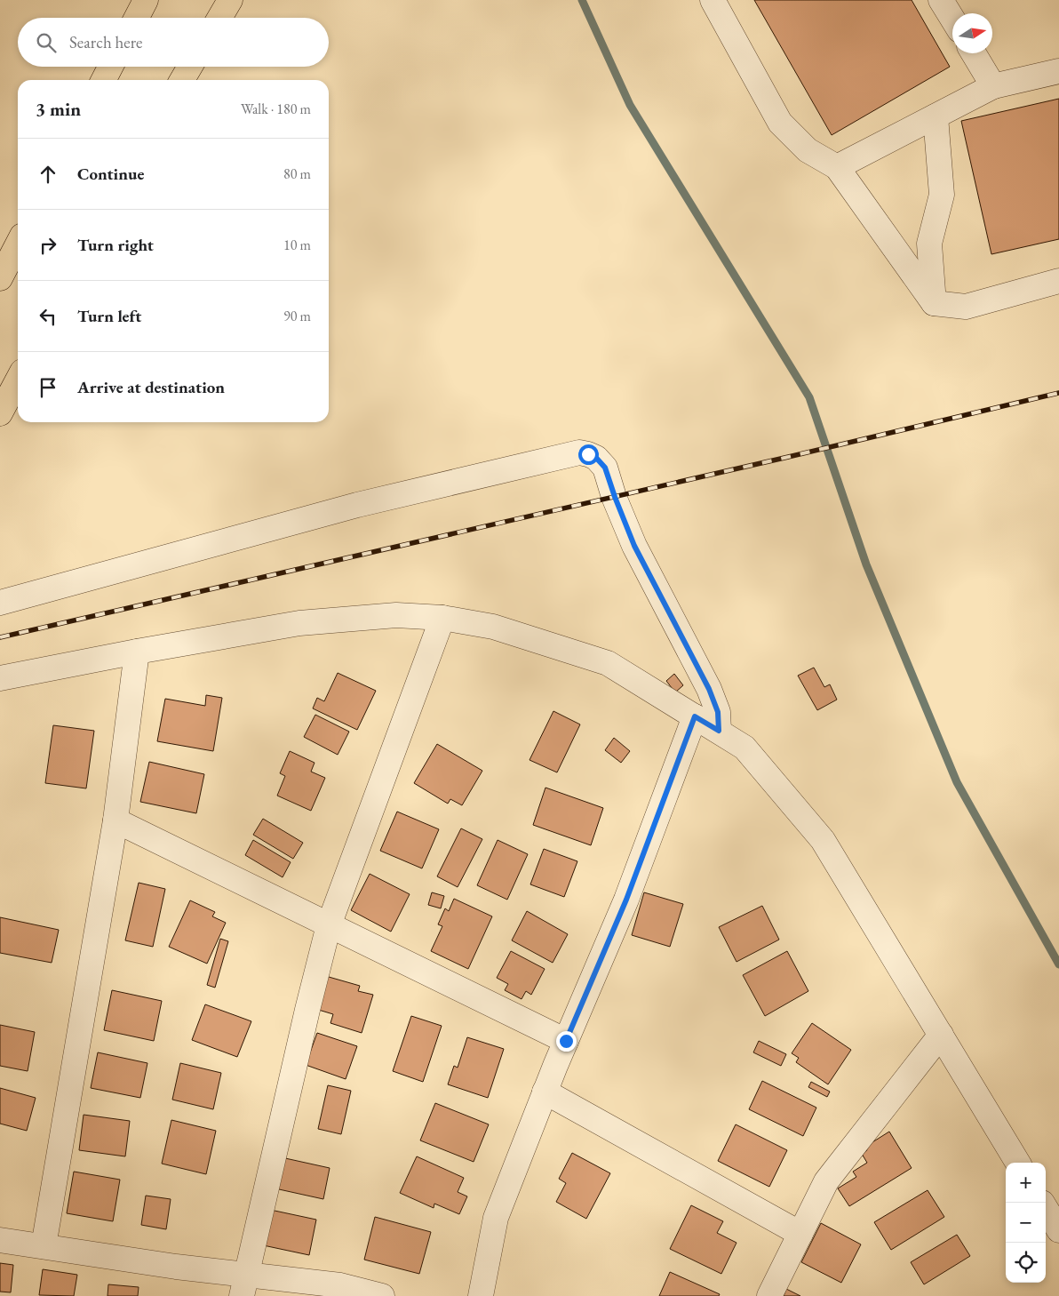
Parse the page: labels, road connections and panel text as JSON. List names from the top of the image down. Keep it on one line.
{"north":"right","page":{"search":"Search here","heading":["3 min","Walk · 180 m"],"list":[["Continue","80 m"],["Turn right","10 m"],["Turn left","90 m"],"Arrive at destination"],"map_buttons":["+","−"]}}
